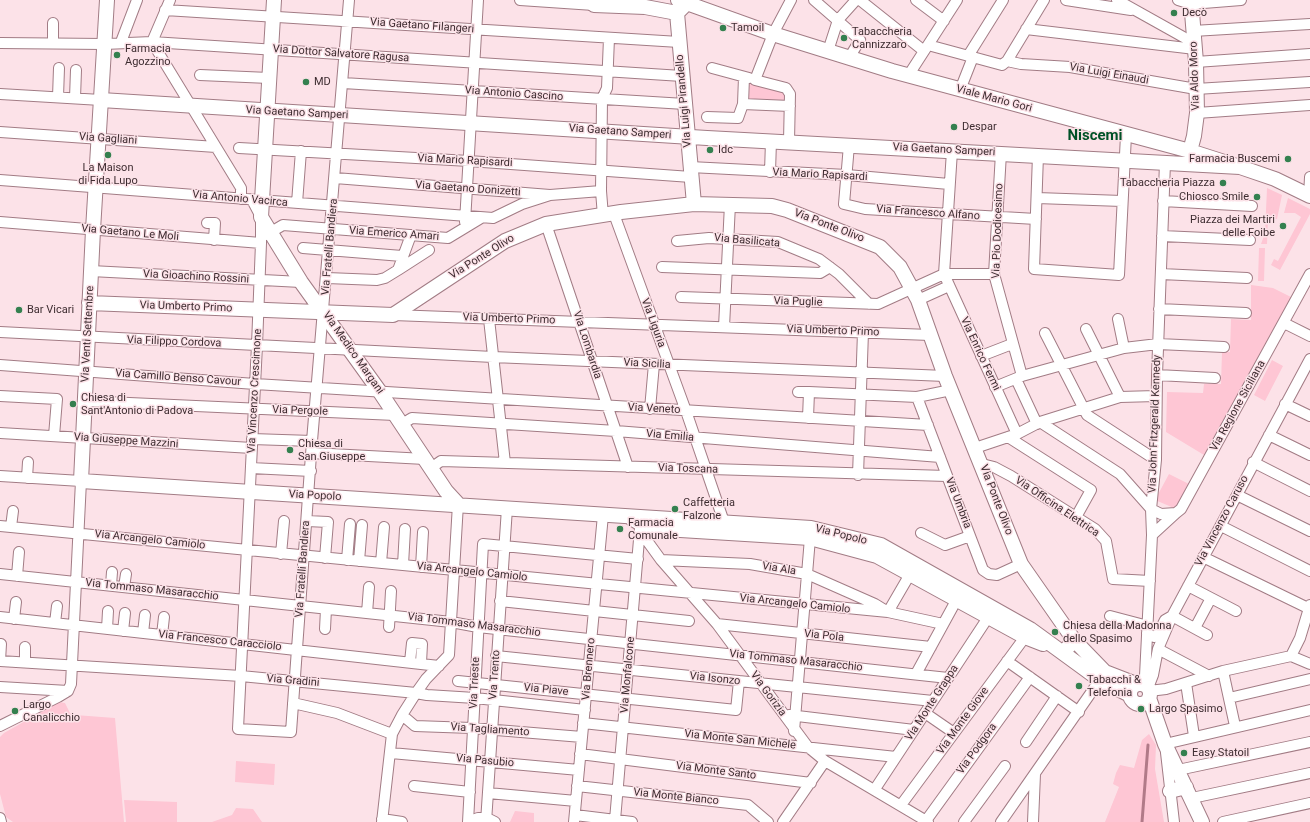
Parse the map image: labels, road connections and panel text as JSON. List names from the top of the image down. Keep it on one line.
{"streets":{"street":["Via Gaetano Filangeri","Via Dottor Salvatore Ragusa","Via Luigi Einaudi","Via Aldo Moro","Via Antonio Cascino","Viale Mario Gori","Via Luigi Pirandello","Via Gaetano Samperi","Via Gagliani","Via Mario Rapisardi","Via Gaetano Donizetti","Via Antonio Vacirca","Via Francesco Alfano","Via Ponte Olivo","Via Pio Dodicesimo","Via Gaetano Le Moli","Via Emerico Amari","Via Basilicata","Via Fratelli Bandiera","Via Gioachino Rossini","Via Puglie","Via Umberto Primo","Via Liguria","Via Venti Settembre","Via Filippo Cordova","Via Lombardia","Via Medico Margani","Via Enrico Fermi","Via Sicilia","Via Camillo Benso Cavour","Via Vincenzo Crescimone","Via Regione Siciliana","Via Veneto","Via Pergole","Via John Fitzgerald Kennedy","Via Emilia","Via Giuseppe Mazzini","Via Toscana","Via Popolo","Via Umbria","Via Officina Elettrica","Via Vincenzo Caruso","Via Arcangelo Camiolo","Via Ala","Via Tommaso Masaracchio","Via Pola","Via Francesco Caracciolo","Via Brennero","Via Trento","Via Monfalcone","Via Isonzo","Via Gradini","Via Trieste","Via Piave","Via Gorizia","Via Monte Grappa","Via Monte Giove","Via Tagliamento","Via Monte San Michele","Via Podgora","Via Pasubio","Via Monte Santo","Via Monte Bianco"]},"crossings":[["Via Gaetano Filangeri","Via Luigi Pirandello"],["Via Gaetano Filangeri","Via Fratelli Bandiera"],["Via Gaetano Filangeri","Via Liguria"],["Via Dottor Salvatore Ragusa","Via Luigi Pirandello"],["Via Dottor Salvatore Ragusa","Via Fratelli Bandiera"],["Via Dottor Salvatore Ragusa","Via Liguria"],["Via Dottor Salvatore Ragusa","Via Venti Settembre"],["Via Luigi Einaudi","Via Aldo Moro"],["Via Aldo Moro","Viale Mario Gori"],["Via Antonio Cascino","Via Luigi Pirandello"],["Via Antonio Cascino","Via Fratelli Bandiera"],["Via Antonio Cascino","Via Liguria"],["Viale Mario Gori","Via Luigi Pirandello"],["Viale Mario Gori","Via Gaetano Samperi"],["Via Luigi Pirandello","Via Gaetano Samperi"],["Via Luigi Pirandello","Via Mario Rapisardi"],["Via Luigi Pirandello","Via Ponte Olivo"],["Via Gaetano Samperi","Via Pio Dodicesimo"],["Via Gaetano Samperi","Via Fratelli Bandiera"],["Via Gaetano Samperi","Via Liguria"],["Via Gaetano Samperi","Via Venti Settembre"],["Via Gaetano Samperi","Via John Fitzgerald Kennedy"],["Via Gagliani","Via Venti Settembre"],["Via Mario Rapisardi","Via Francesco Alfano"],["Via Mario Rapisardi","Via Fratelli Bandiera"],["Via Mario Rapisardi","Via Liguria"],["Via Gaetano Donizetti","Via Fratelli Bandiera"],["Via Gaetano Donizetti","Via Liguria"],["Via Antonio Vacirca","Via Fratelli Bandiera"],["Via Antonio Vacirca","Via Venti Settembre"],["Via Antonio Vacirca","Via Medico Margani"],["Via Francesco Alfano","Via Pio Dodicesimo"],["Via Ponte Olivo","Via Puglie"],["Via Ponte Olivo","Via Umberto Primo"],["Via Ponte Olivo","Via Liguria"],["Via Ponte Olivo","Via Lombardia"],["Via Ponte Olivo","Via Sicilia"],["Via Ponte Olivo","Via Umbria"],["Via Ponte Olivo","Via Officina Elettrica"],["Via Gaetano Le Moli","Via Emerico Amari"],["Via Gaetano Le Moli","Via Venti Settembre"],["Via Gaetano Le Moli","Via Medico Margani"],["Via Gaetano Le Moli","Via Vincenzo Crescimone"],["Via Emerico Amari","Via Fratelli Bandiera"],["Via Emerico Amari","Via Medico Margani"],["Via Emerico Amari","Via Vincenzo Crescimone"],["Via Basilicata","Via Puglie"],["Via Fratelli Bandiera","Via Umberto Primo"],["Via Fratelli Bandiera","Via Filippo Cordova"],["Via Fratelli Bandiera","Via Medico Margani"],["Via Fratelli Bandiera","Via Camillo Benso Cavour"],["Via Fratelli Bandiera","Via Vincenzo Crescimone"],["Via Fratelli Bandiera","Via Pergole"],["Via Fratelli Bandiera","Via Giuseppe Mazzini"],["Via Fratelli Bandiera","Via Popolo"],["Via Fratelli Bandiera","Via Arcangelo Camiolo"],["Via Fratelli Bandiera","Via Tommaso Masaracchio"],["Via Fratelli Bandiera","Via Francesco Caracciolo"],["Via Fratelli Bandiera","Via Gradini"],["Via Gioachino Rossini","Via Venti Settembre"],["Via Gioachino Rossini","Via Medico Margani"],["Via Gioachino Rossini","Via Vincenzo Crescimone"],["Via Umberto Primo","Via Liguria"],["Via Umberto Primo","Via Venti Settembre"],["Via Umberto Primo","Via Lombardia"],["Via Umberto Primo","Via Medico Margani"],["Via Umberto Primo","Via Vincenzo Crescimone"],["Via Liguria","Via Sicilia"],["Via Liguria","Via Veneto"],["Via Liguria","Via Emilia"],["Via Liguria","Via Toscana"],["Via Liguria","Via Popolo"],["Via Venti Settembre","Via Filippo Cordova"],["Via Venti Settembre","Via Camillo Benso Cavour"],["Via Venti Settembre","Via Pergole"],["Via Venti Settembre","Via Giuseppe Mazzini"],["Via Venti Settembre","Via Popolo"],["Via Venti Settembre","Via Arcangelo Camiolo"],["Via Venti Settembre","Via Tommaso Masaracchio"],["Via Venti Settembre","Via Francesco Caracciolo"],["Via Venti Settembre","Via Gradini"],["Via Filippo Cordova","Via Medico Margani"],["Via Filippo Cordova","Via Sicilia"],["Via Filippo Cordova","Via Vincenzo Crescimone"],["Via Lombardia","Via Sicilia"],["Via Lombardia","Via Veneto"],["Via Lombardia","Via Emilia"],["Via Lombardia","Via Toscana"],["Via Medico Margani","Via Sicilia"],["Via Medico Margani","Via Camillo Benso Cavour"],["Via Medico Margani","Via Vincenzo Crescimone"],["Via Medico Margani","Via Veneto"],["Via Medico Margani","Via Pergole"],["Via Medico Margani","Via Emilia"],["Via Medico Margani","Via Toscana"],["Via Medico Margani","Via Popolo"],["Via Camillo Benso Cavour","Via Vincenzo Crescimone"],["Via Camillo Benso Cavour","Via Veneto"],["Via Vincenzo Crescimone","Via Pergole"],["Via Vincenzo Crescimone","Via Giuseppe Mazzini"],["Via Vincenzo Crescimone","Via Popolo"],["Via Vincenzo Crescimone","Via Arcangelo Camiolo"],["Via Vincenzo Crescimone","Via Tommaso Masaracchio"],["Via Vincenzo Crescimone","Via Francesco Caracciolo"],["Via Vincenzo Crescimone","Via Gradini"],["Via Regione Siciliana","Via John Fitzgerald Kennedy"],["Via Veneto","Via Umbria"],["Via Pergole","Via Emilia"],["Via John Fitzgerald Kennedy","Via Officina Elettrica"],["Via John Fitzgerald Kennedy","Via Vincenzo Caruso"],["Via Emilia","Via Umbria"],["Via Toscana","Via Umbria"],["Via Popolo","Via Brennero"],["Via Popolo","Via Trento"],["Via Popolo","Via Monfalcone"],["Via Popolo","Via Gorizia"],["Via Popolo","Via Monte Grappa"],["Via Popolo","Via Monte Giove"],["Via Arcangelo Camiolo","Via Ala"],["Via Arcangelo Camiolo","Via Brennero"],["Via Arcangelo Camiolo","Via Trento"],["Via Arcangelo Camiolo","Via Monfalcone"],["Via Arcangelo Camiolo","Via Trieste"],["Via Arcangelo Camiolo","Via Gorizia"],["Via Ala","Via Gorizia"],["Via Tommaso Masaracchio","Via Brennero"],["Via Tommaso Masaracchio","Via Trento"],["Via Tommaso Masaracchio","Via Monfalcone"],["Via Tommaso Masaracchio","Via Trieste"],["Via Tommaso Masaracchio","Via Gorizia"],["Via Tommaso Masaracchio","Via Monte Grappa"],["Via Pola","Via Gorizia"],["Via Brennero","Via Isonzo"],["Via Brennero","Via Gradini"],["Via Brennero","Via Piave"],["Via Brennero","Via Tagliamento"],["Via Brennero","Via Monte San Michele"],["Via Brennero","Via Pasubio"],["Via Brennero","Via Monte Santo"],["Via Brennero","Via Monte Bianco"],["Via Trento","Via Isonzo"],["Via Trento","Via Gradini"],["Via Trento","Via Trieste"],["Via Trento","Via Piave"],["Via Trento","Via Tagliamento"],["Via Trento","Via Pasubio"],["Via Monfalcone","Via Isonzo"],["Via Monfalcone","Via Piave"],["Via Monfalcone","Via Gorizia"],["Via Monfalcone","Via Monte San Michele"],["Via Monfalcone","Via Monte Santo"],["Via Monfalcone","Via Monte Bianco"],["Via Isonzo","Via Piave"],["Via Isonzo","Via Gorizia"],["Via Isonzo","Via Monte Grappa"],["Via Gradini","Via Trieste"],["Via Trieste","Via Piave"],["Via Trieste","Via Tagliamento"],["Via Trieste","Via Pasubio"],["Via Gorizia","Via Monte Grappa"],["Via Gorizia","Via Monte Giove"],["Via Gorizia","Via Monte San Michele"],["Via Gorizia","Via Podgora"],["Via Monte Grappa","Via Monte San Michele"]],"districts":["Niscemi"],"places":["Decò","Tamoil","Tabaccheria Cannizzaro","Farmacia Agozzino","MD","Despar","Idc","La Maison di Fida Lupo","Farmacia Buscemi","Tabaccheria Piazza","Chiosco Smile","Piazza dei Martiri delle Foibe","Bar Vicari","Chiesa di Sant'Antonio di Padova","Chiesa di San Giuseppe","Caffetteria Falzone","Farmacia Comunale","Chiesa della Madonna dello Spasimo","Tabacchi & Telefonia","Largo Spasimo","Largo Canalicchio","Easy Statoil"]}
